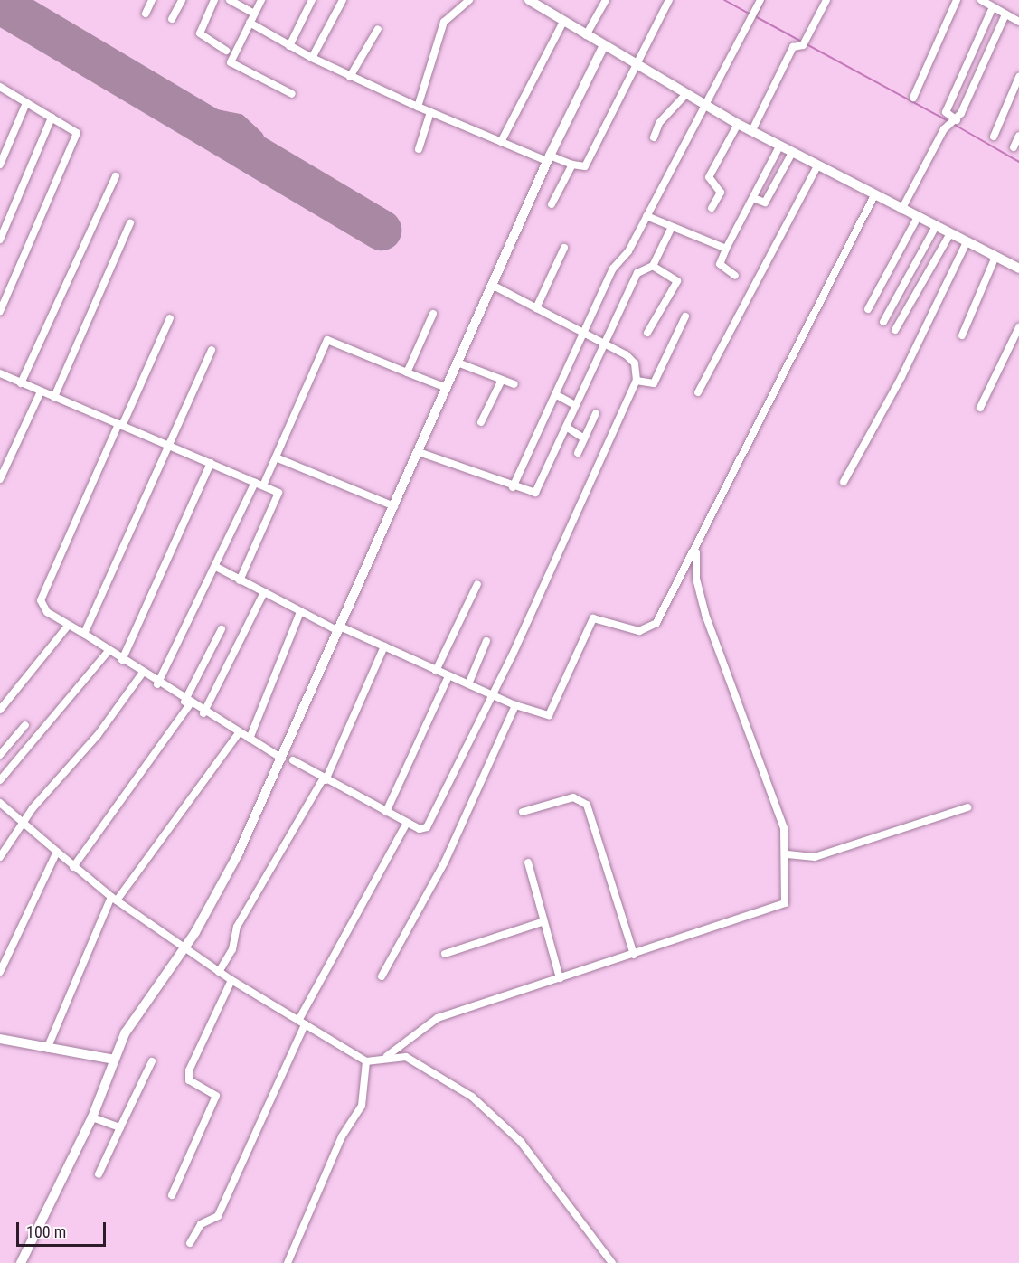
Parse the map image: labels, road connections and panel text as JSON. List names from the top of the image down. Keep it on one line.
{"scale_bar":"100 m"}
